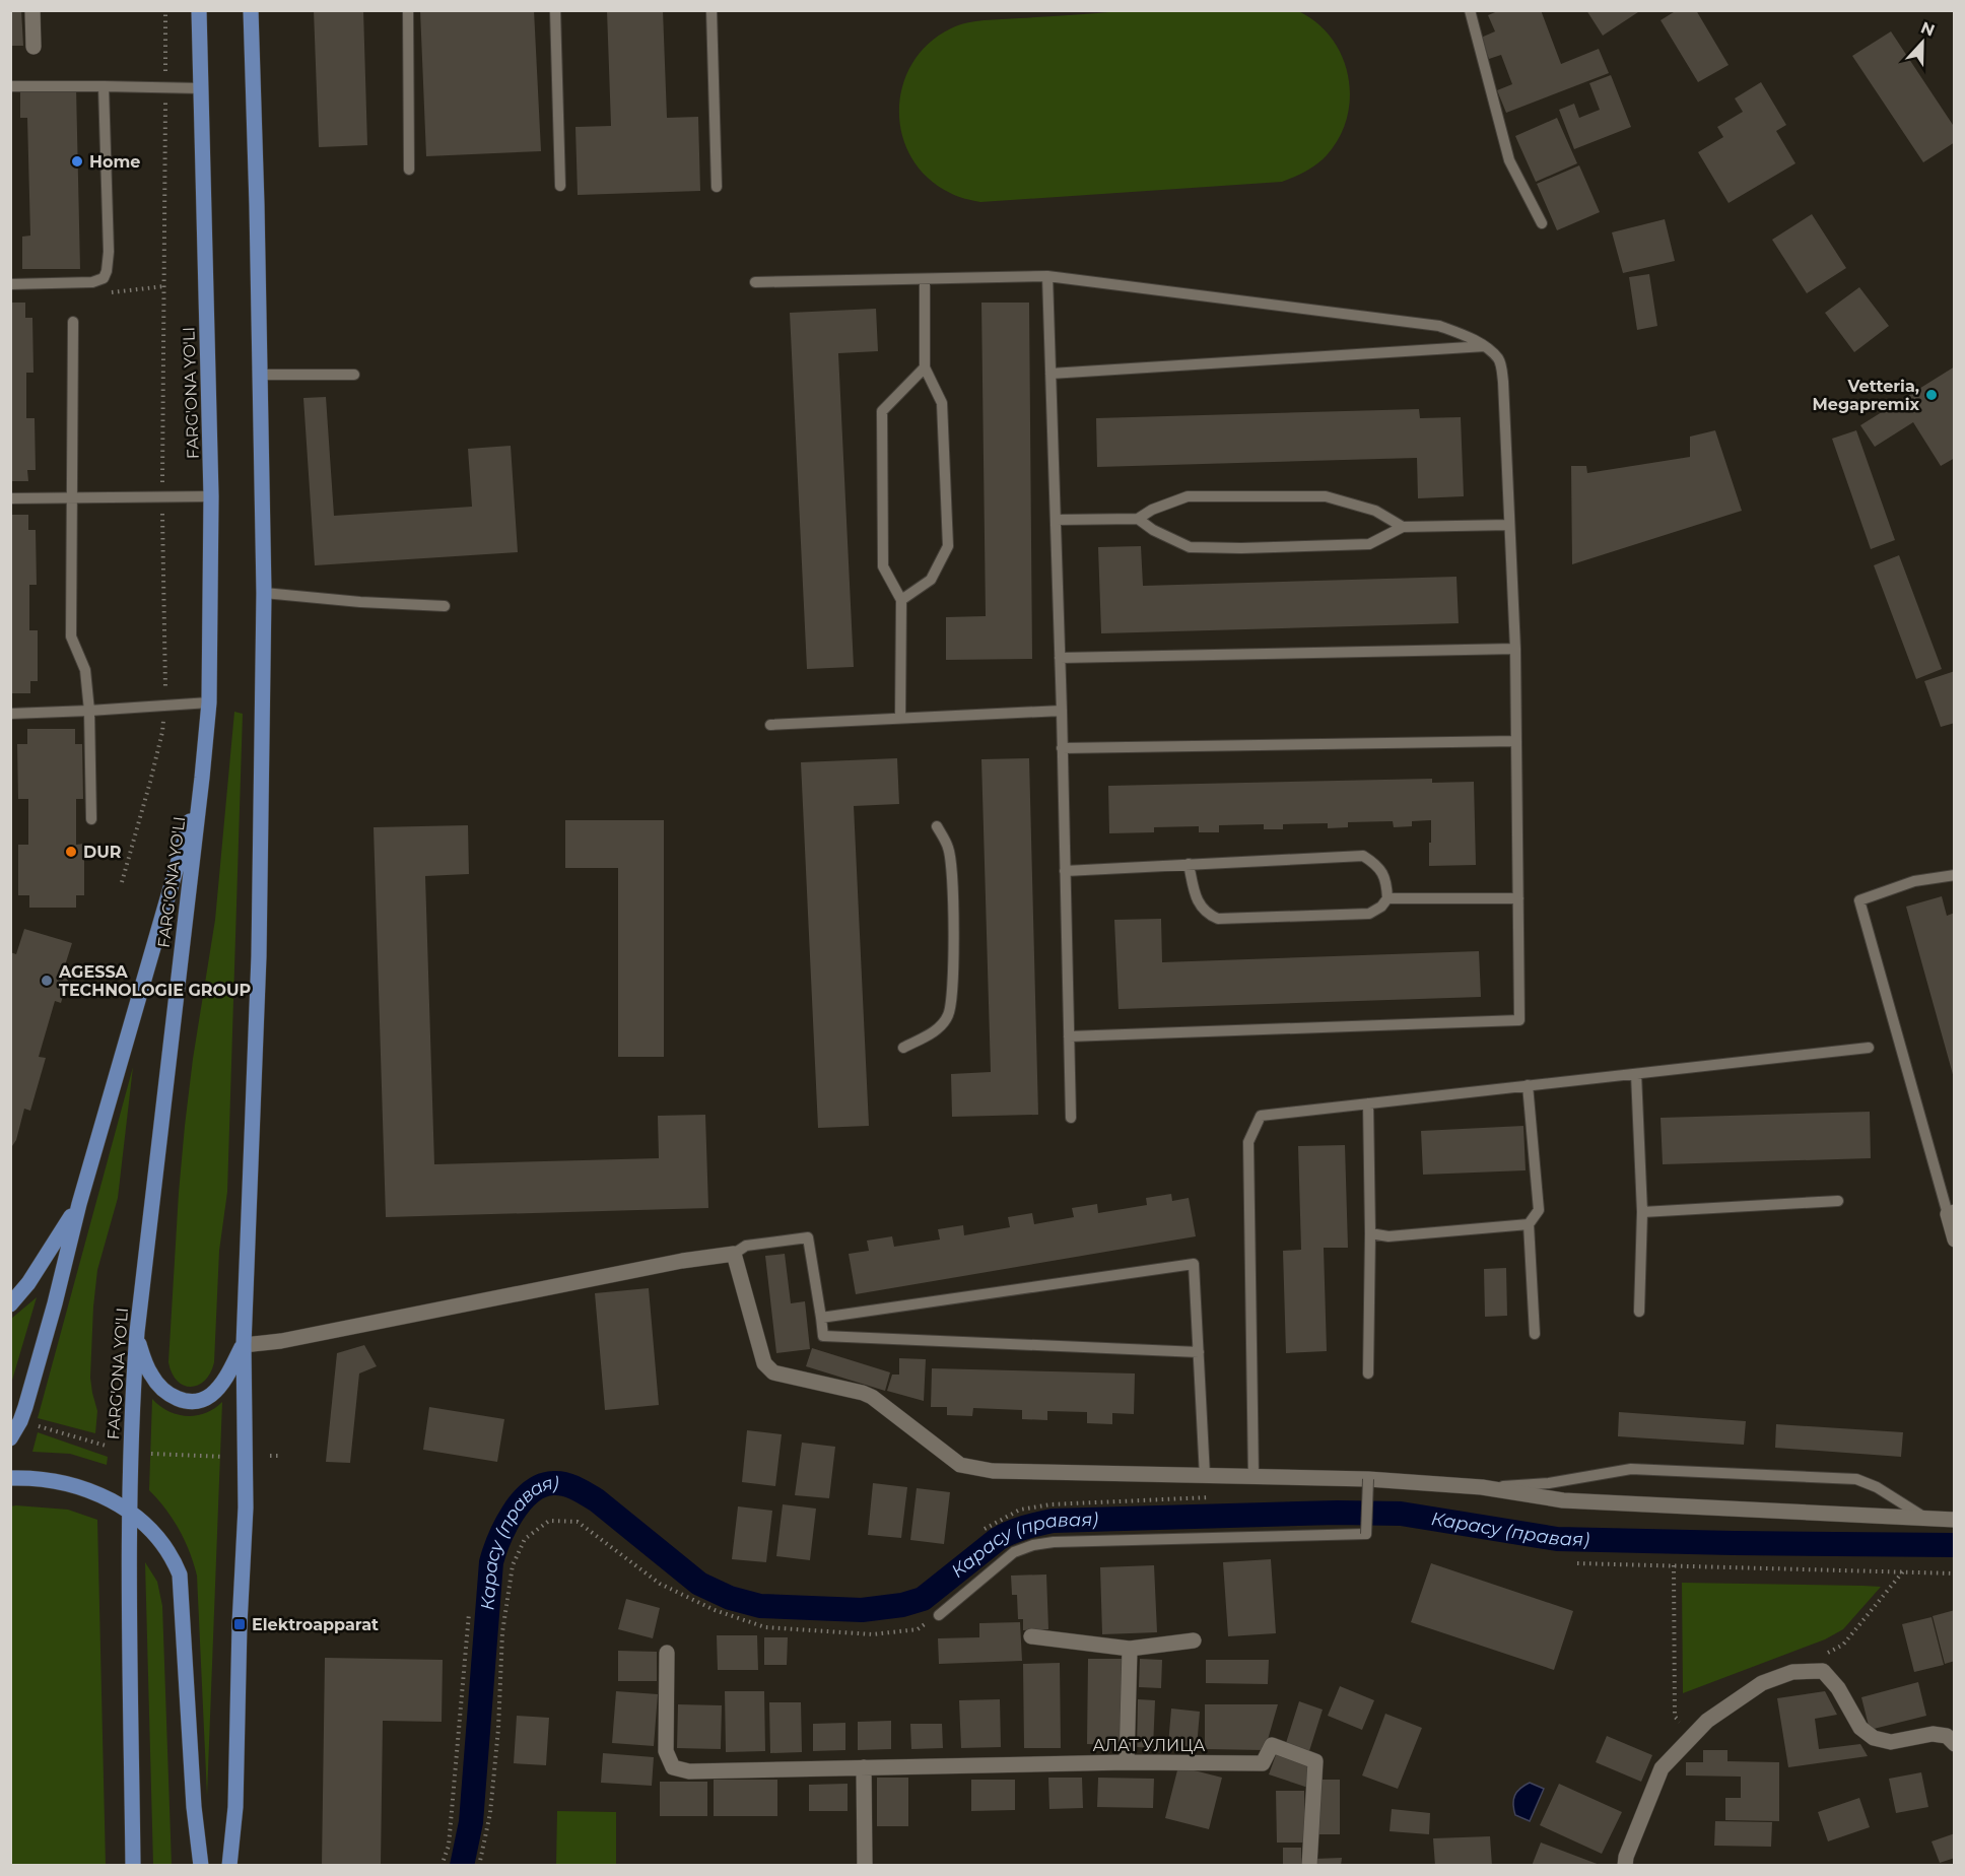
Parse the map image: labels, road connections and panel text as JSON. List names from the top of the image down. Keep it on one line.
{"streets":{"main road":["FARG'ONA YO'LI"],"street":["АЛАТ УЛИЦА"]},"water":["Карасу (правая)"],"places":{"other":["Home","Vetteria, Megapremix","DUR","AGESSA TECHNOLOGIE GROUP"],"transit":["Elektroapparat"]},"north":"top"}
